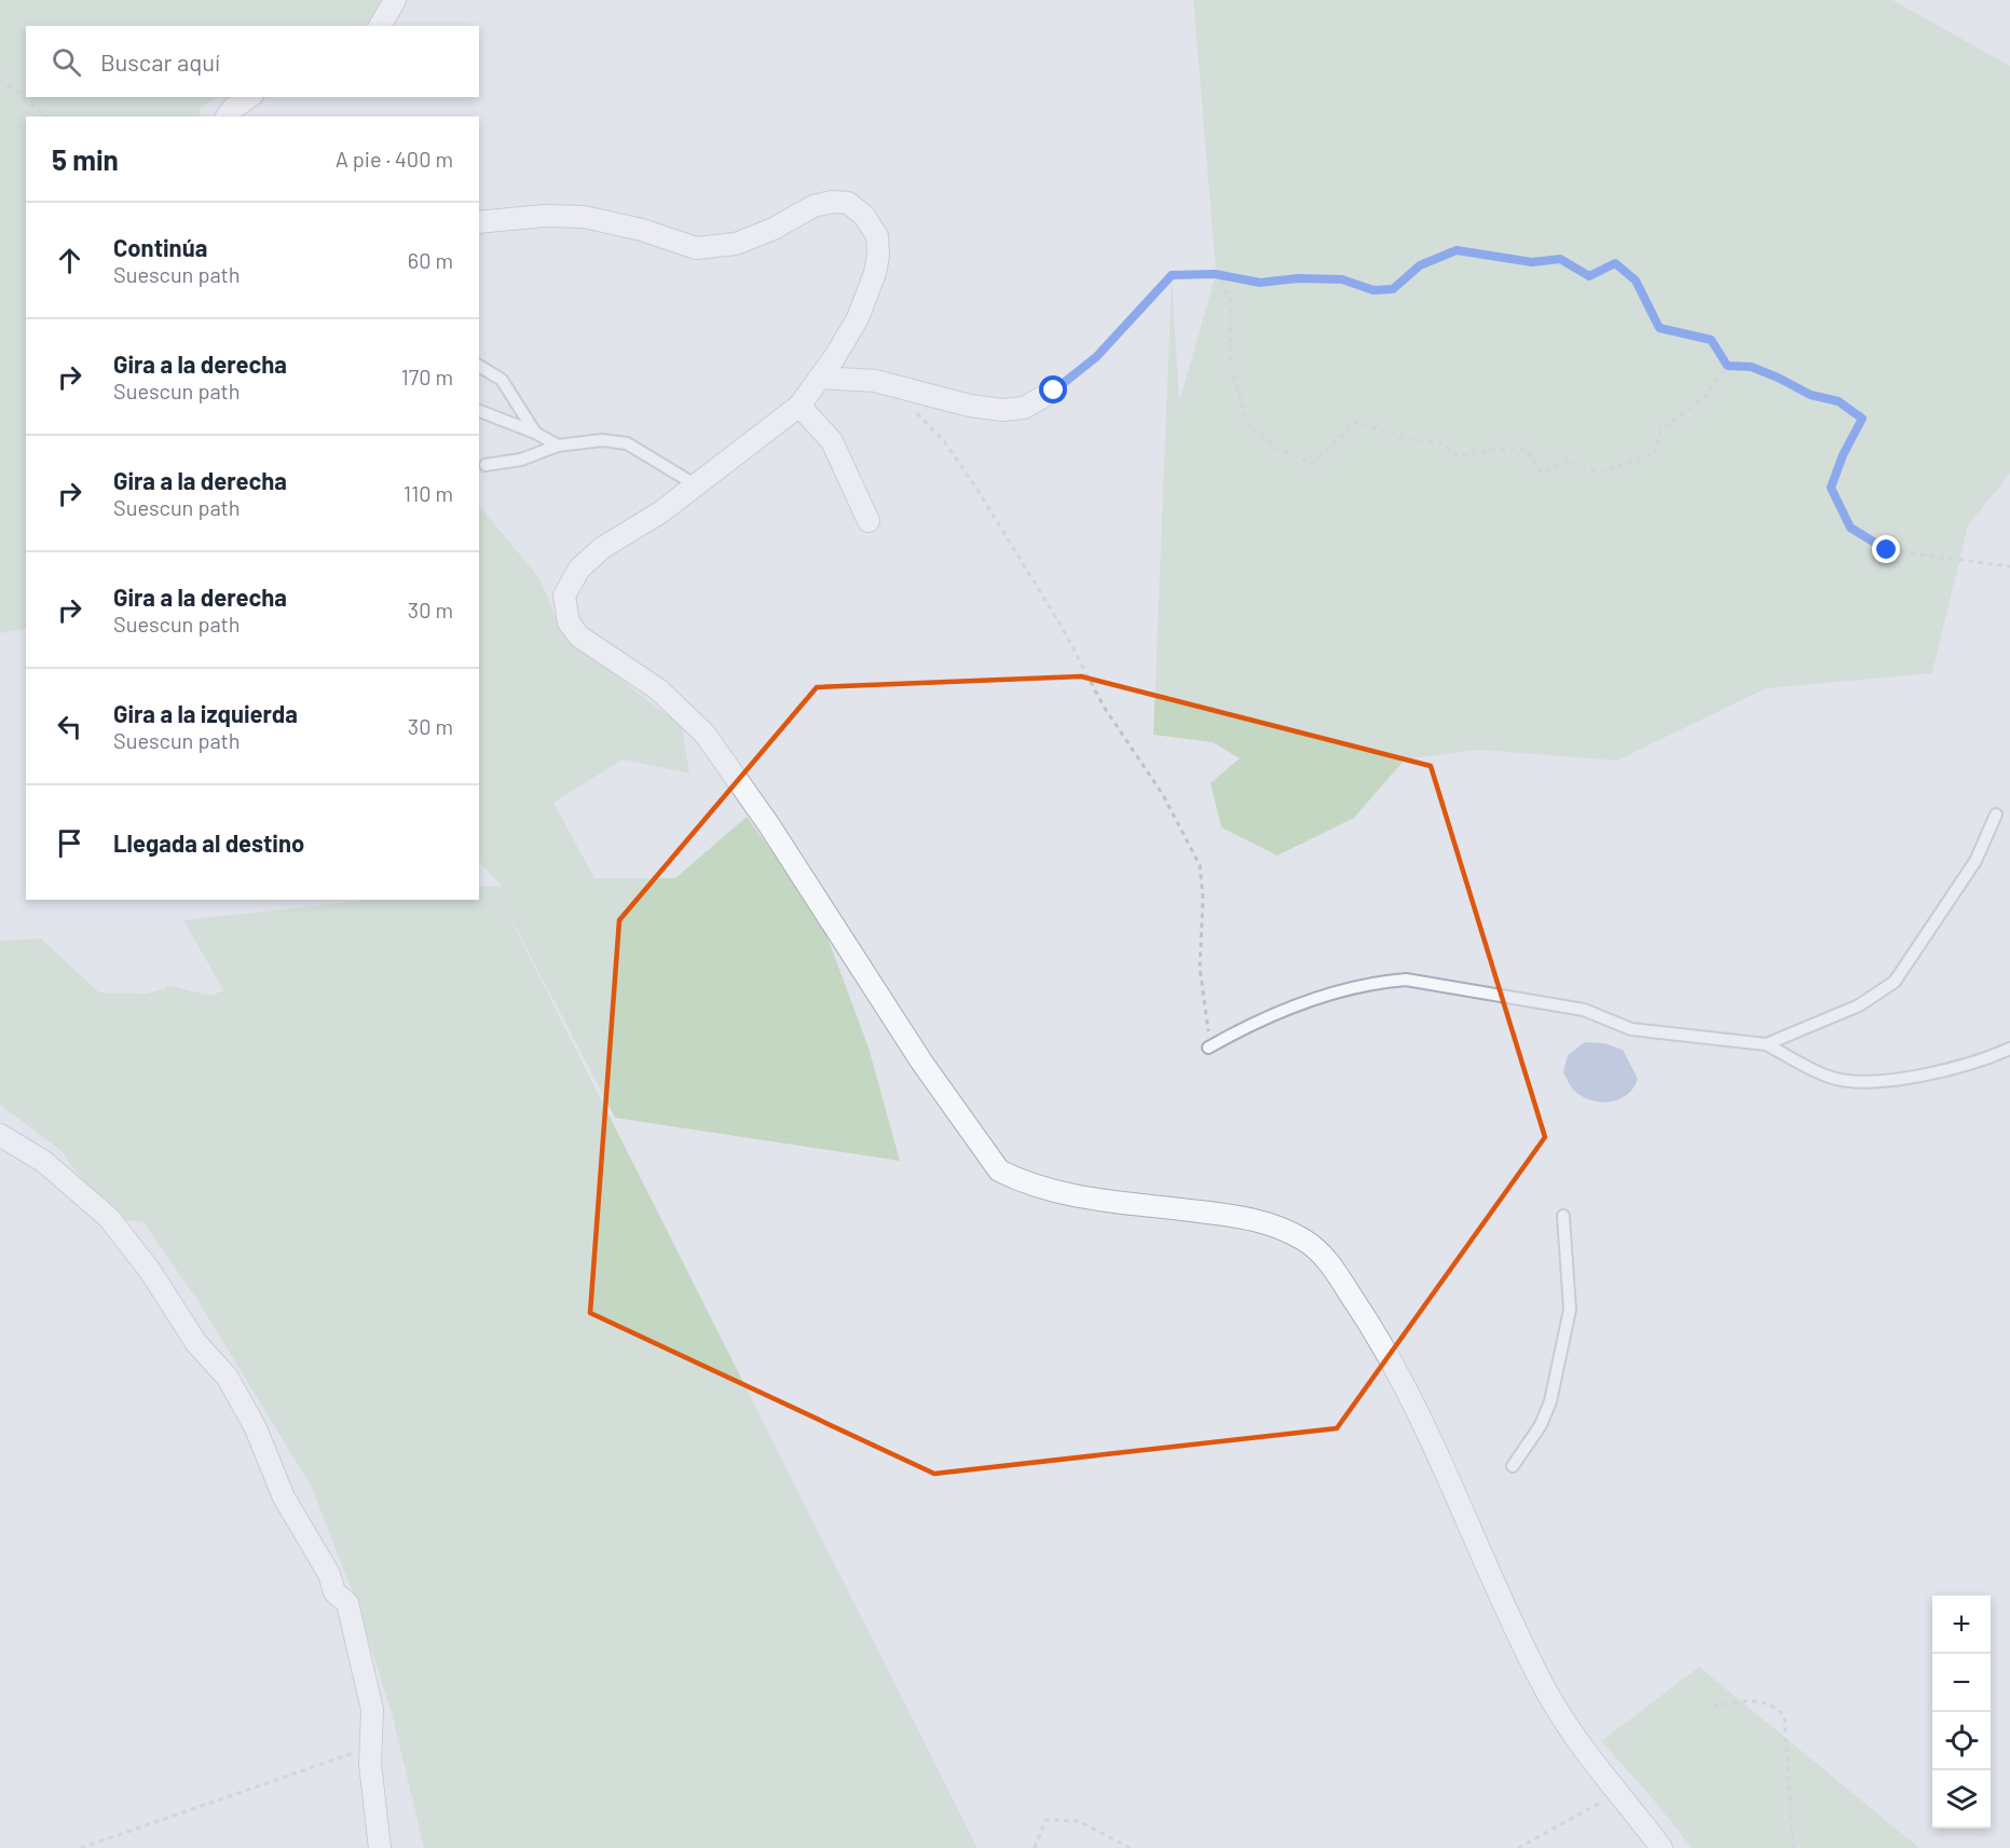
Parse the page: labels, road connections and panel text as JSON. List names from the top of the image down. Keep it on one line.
{"page":{"search":"Buscar aquí","heading":["5 min","A pie · 400 m"],"list":[["Continúa","Suescun path","60 m"],["Gira a la derecha","Suescun path","170 m"],["Gira a la derecha","Suescun path","110 m"],["Gira a la derecha","Suescun path","30 m"],["Gira a la izquierda","Suescun path","30 m"],"Llegada al destino"],"map_buttons":["+","−"]}}
